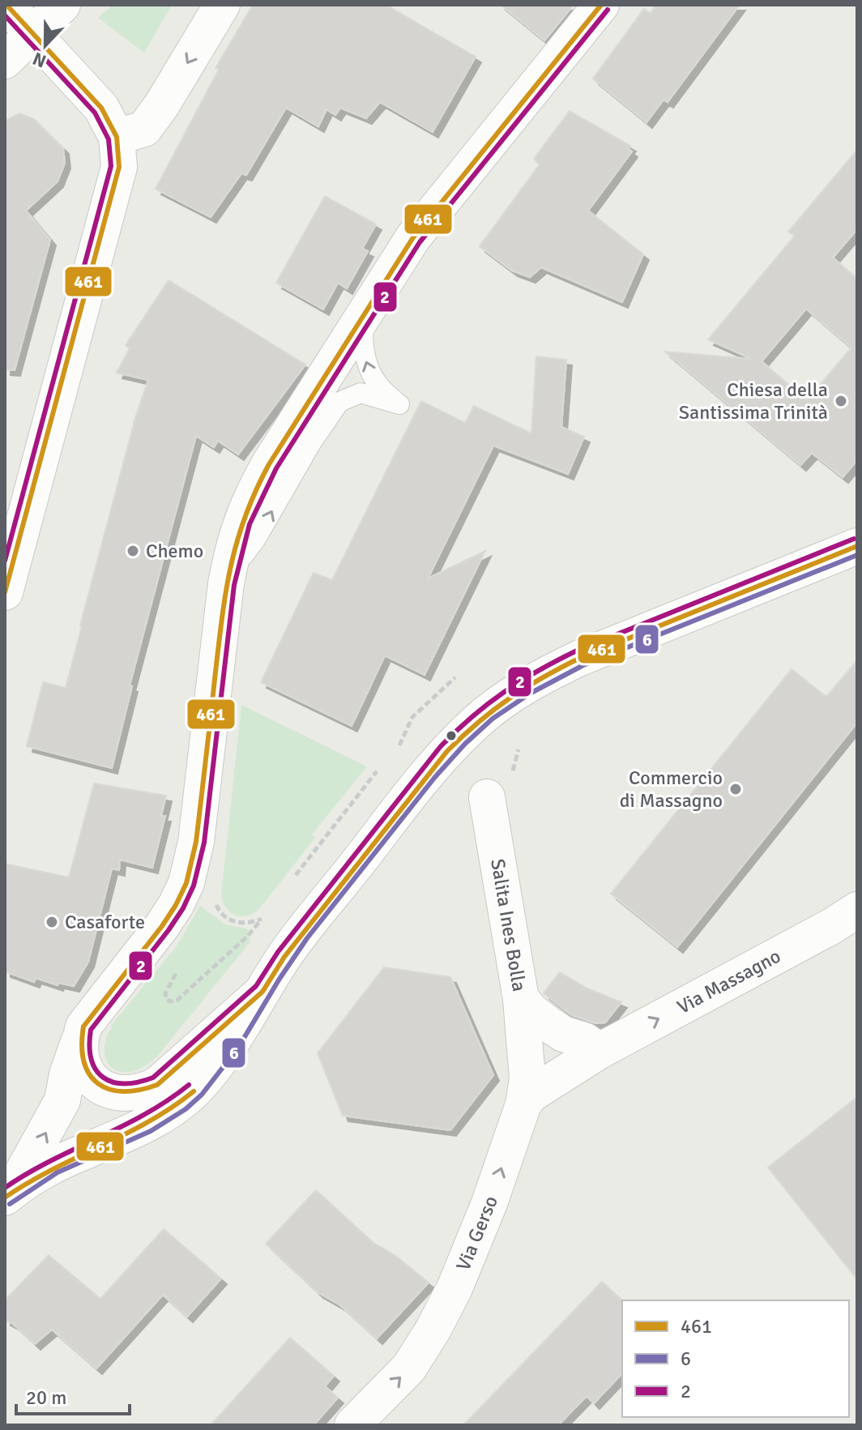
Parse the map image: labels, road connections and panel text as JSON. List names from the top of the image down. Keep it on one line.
{"streets":{"main road":["Salita Ines Bolla","Via Massagno","Via Gerso"]},"crossings":[["Salita Ines Bolla","Via Massagno"],["Salita Ines Bolla","Via Gerso"]],"one_way":["Via Massagno","Via Gerso"],"places":["Chiesa della Santissima Trinità","Chemo","Commercio di Massagno","Casaforte"],"lines":["transit line 461","transit line 2","transit line 6"],"legend":["461","6","2"],"scale_bar":"20 m","north":"bottom"}
